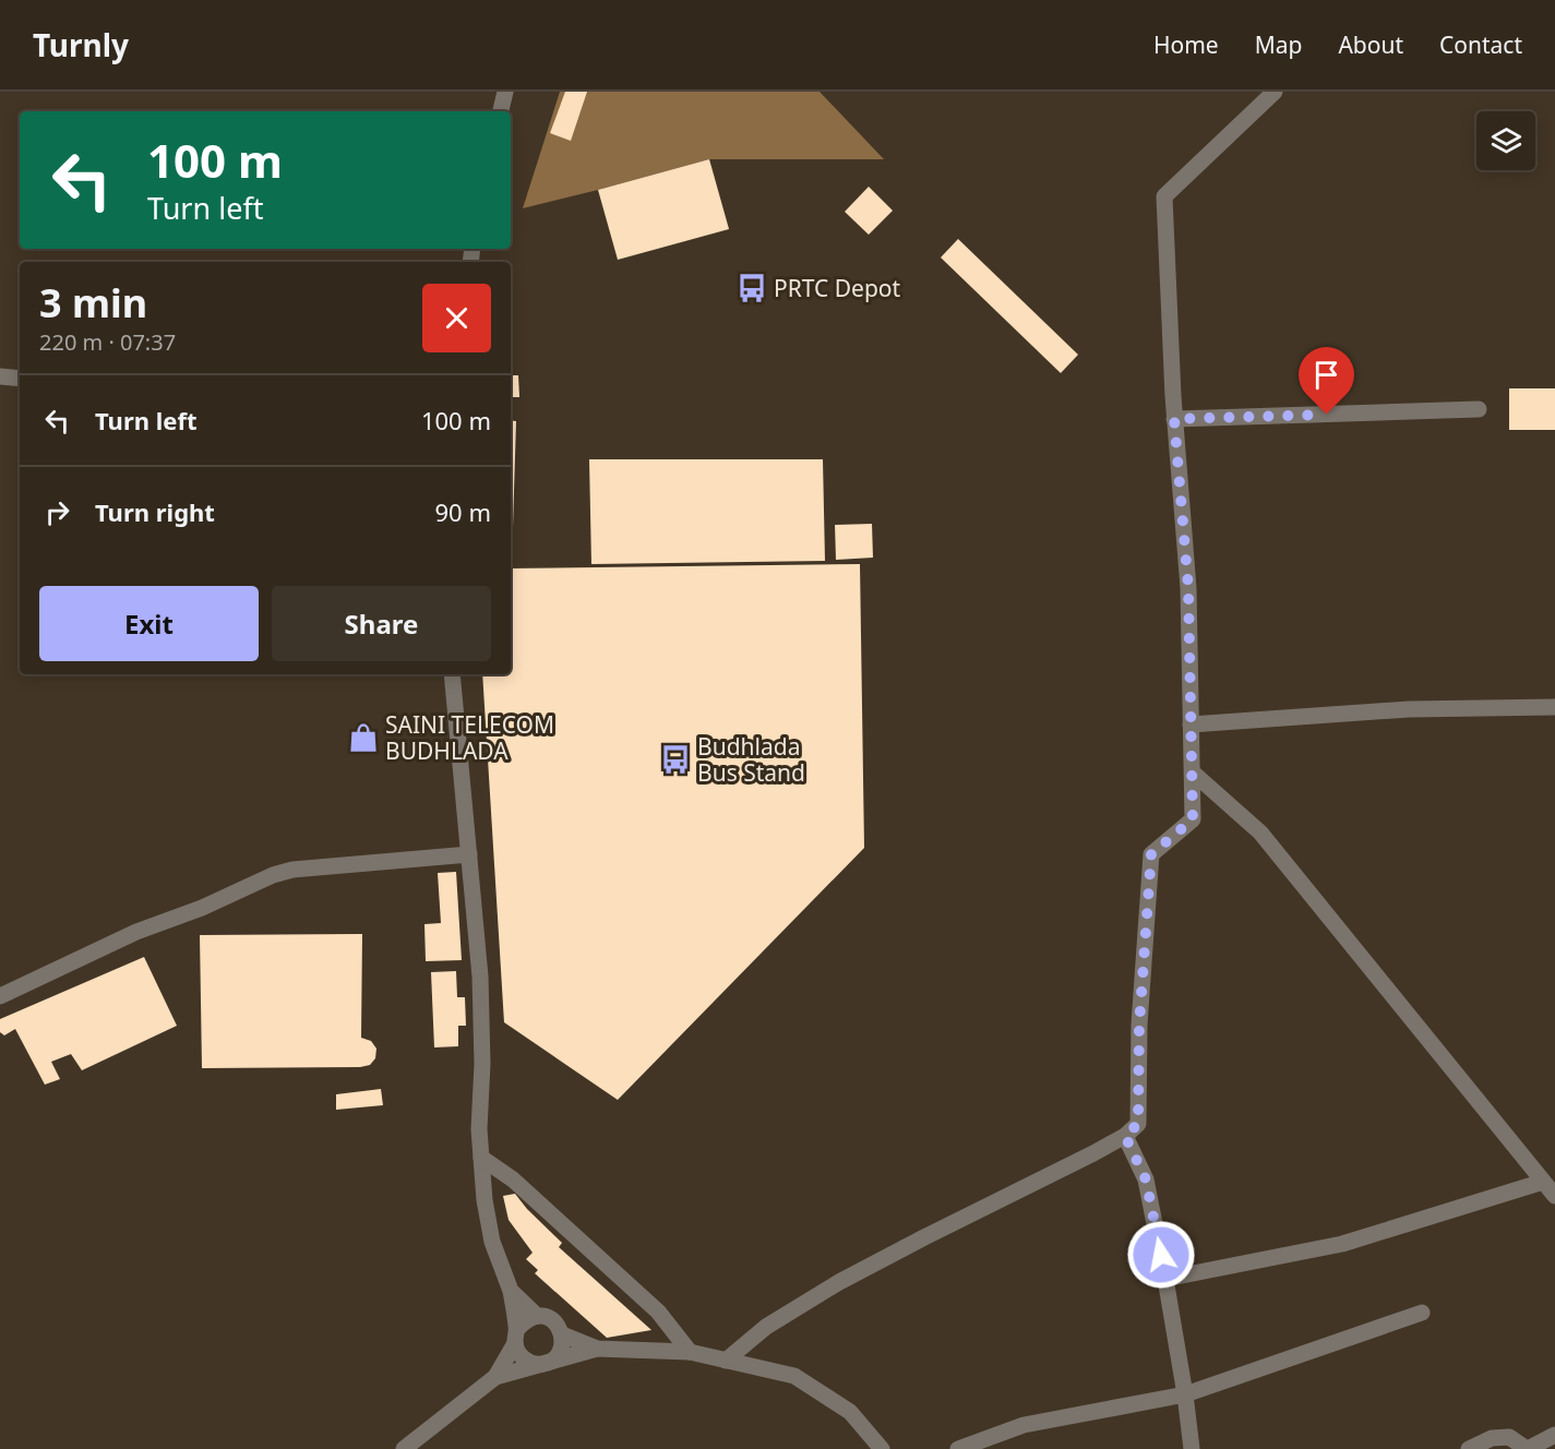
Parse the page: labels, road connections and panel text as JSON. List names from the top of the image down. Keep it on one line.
{"places":{"bus stop":["PRTC Depot","Budhlada Bus Stand"],"shop":["SAINI TELECOM BUDHLADA"]},"page":{"header":"Turnly","nav":["Home","Map","About","Contact"],"turn":["100 m","Turn left"],"heading":["3 min","220 m · 07:37"],"list":[{"name":"Turn left","value":"100 m"},{"name":"Turn right","value":"90 m"}],"buttons":["Exit","Share"]}}
